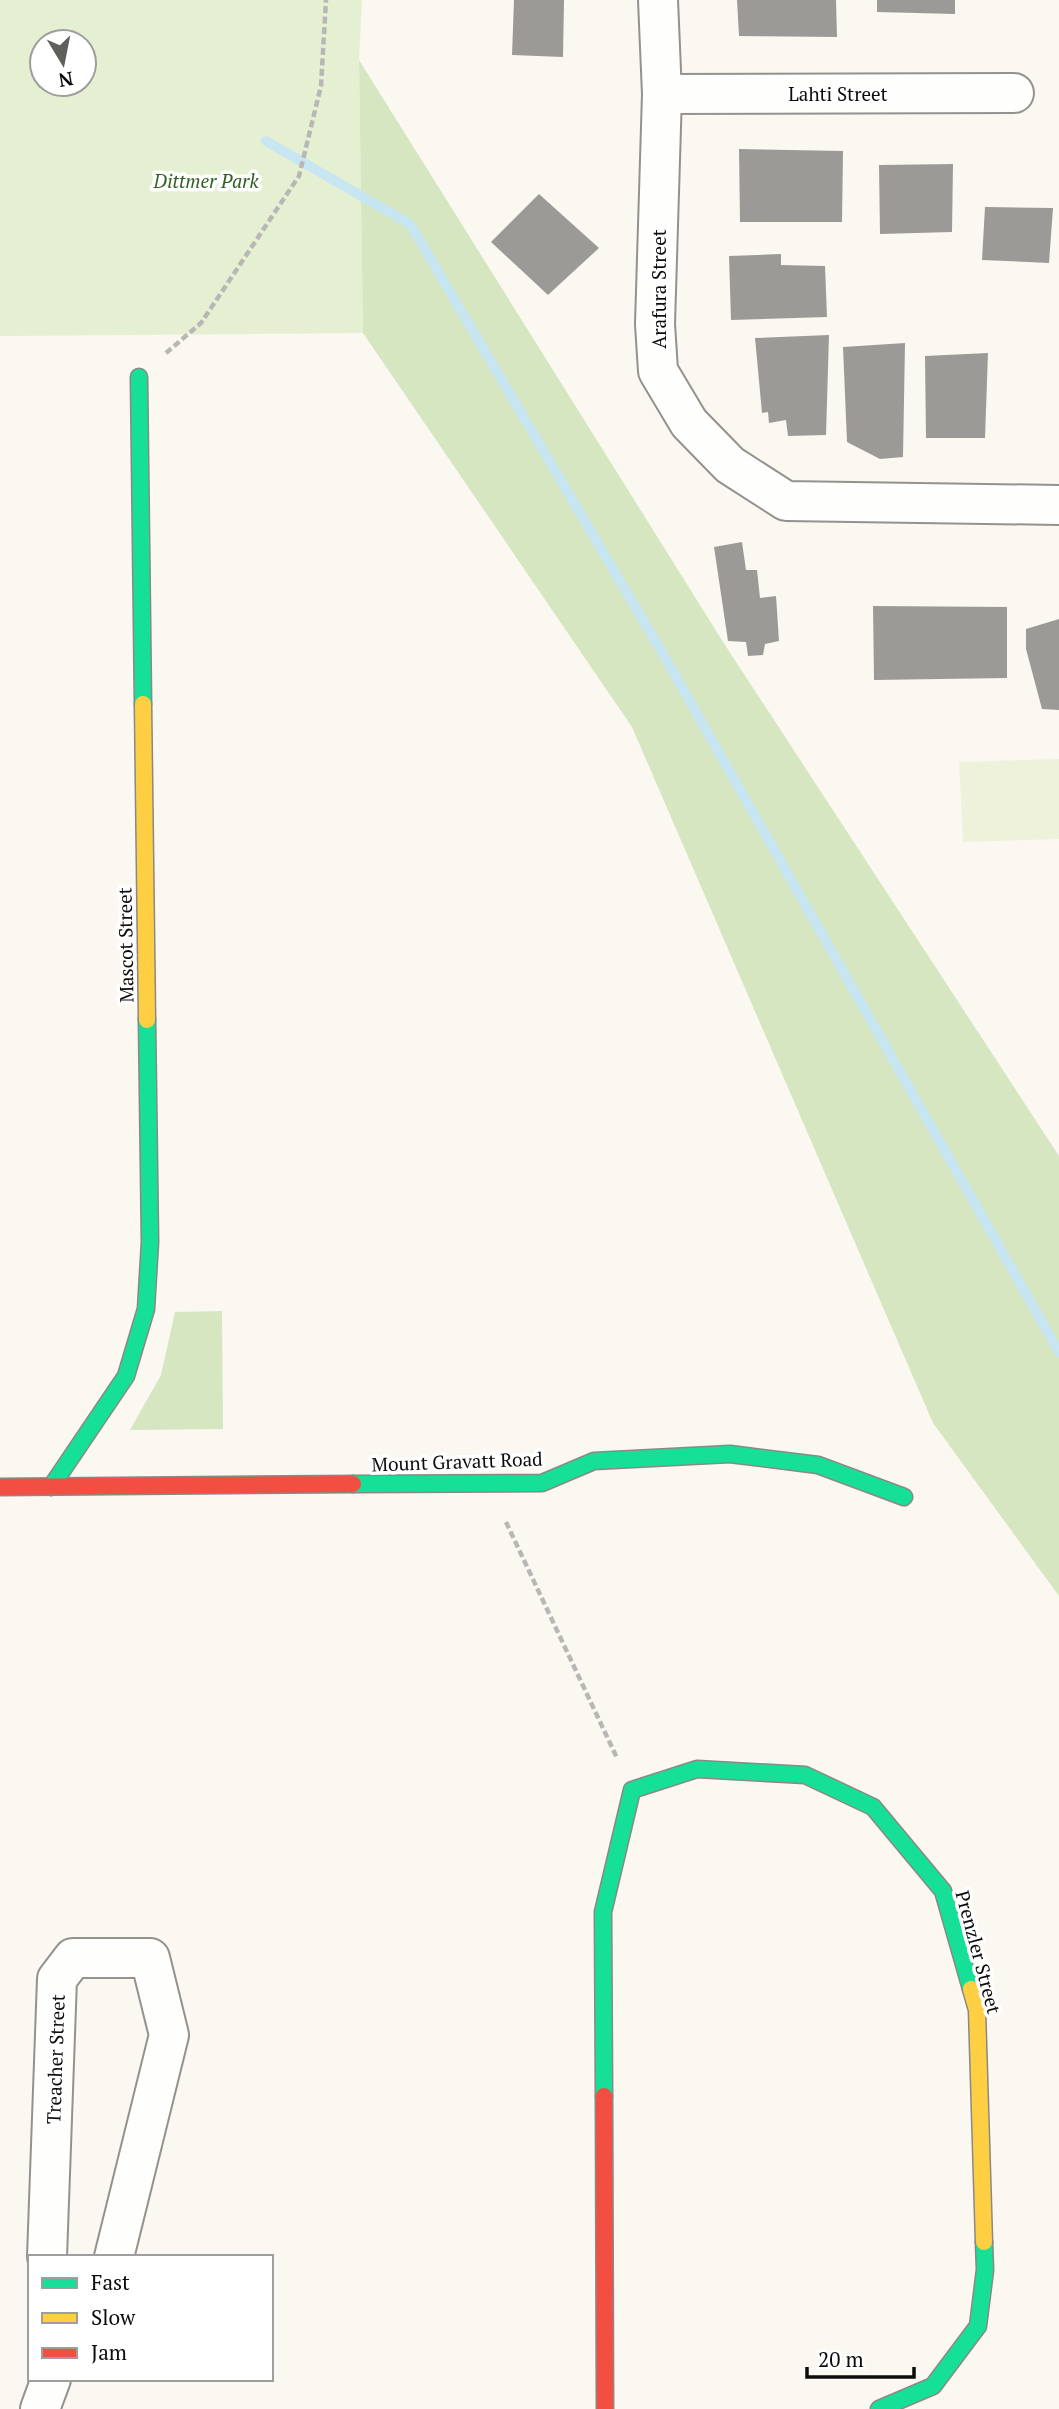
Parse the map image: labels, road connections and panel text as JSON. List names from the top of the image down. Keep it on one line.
{"streets":{"street":["Lahti Street","Arafura Street","Mascot Street","Mount Gravatt Road","Prenzler Street","Treacher Street"]},"crossings":[["Lahti Street","Arafura Street"],["Mascot Street","Mount Gravatt Road"]],"parks":["Dittmer Park"],"legend":["Fast","Slow","Jam"],"scale_bar":"20 m","north":"bottom"}
